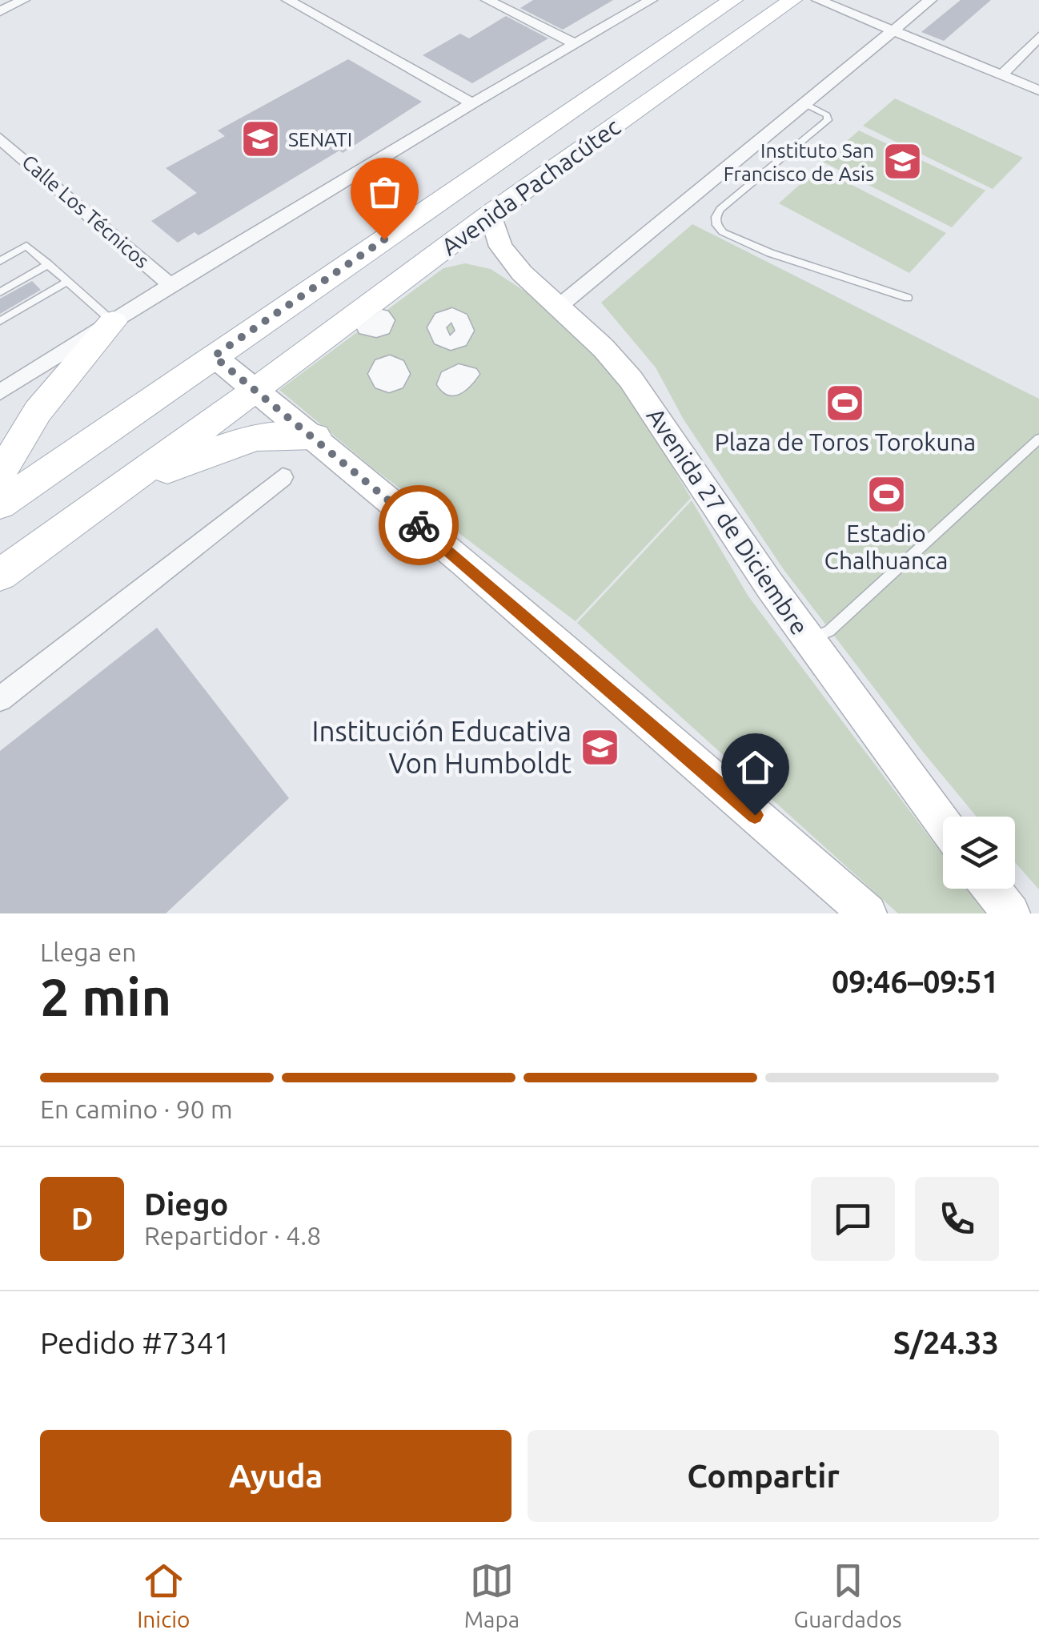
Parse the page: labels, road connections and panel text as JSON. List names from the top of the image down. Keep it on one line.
{"streets":{"main road":["Avenida Pachacútec"],"street":["Calle Los Técnicos","Avenida 27 de Diciembre"]},"crossings":[["Avenida Pachacútec","Avenida 27 de Diciembre"]],"places":{"school or university":["SENATI","Instituto San Francisco de Asis","Institución Educativa Von Humboldt"],"sports":["Plaza de Toros Torokuna","Estadio Chalhuanca"]},"page":{"heading":["2 min","Llega en","09:46–09:51"],"panel":["Diego","Repartidor · 4.8","Pedido #7341","S/24.33"],"bar":"En camino · 90 m","round":"D","buttons":["Ayuda","Compartir"],"tabs":["Inicio","Mapa","Guardados"]}}
